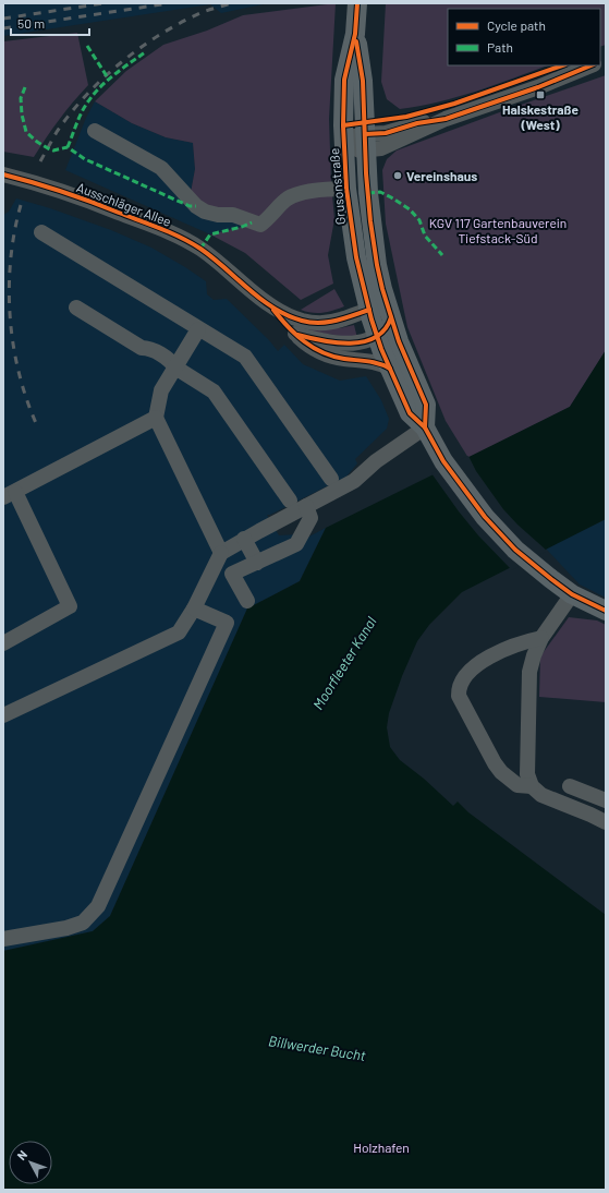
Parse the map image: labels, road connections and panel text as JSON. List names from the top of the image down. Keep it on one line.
{"streets":{"main road":["Grusonstraße"],"street":["Ausschläger Allee"]},"crossings":[["Grusonstraße","Ausschläger Allee"]],"water":["Moorfleeter Kanal","Billwerder Bucht"],"parks":["KGV 117 Gartenbauverein Tiefstack-Süd","Holzhafen"],"places":{"transit":["Halskestraße (West)"],"other":["Vereinshaus"]},"legend":["Cycle path","Path"],"scale_bar":"50 m","north":"top left"}
